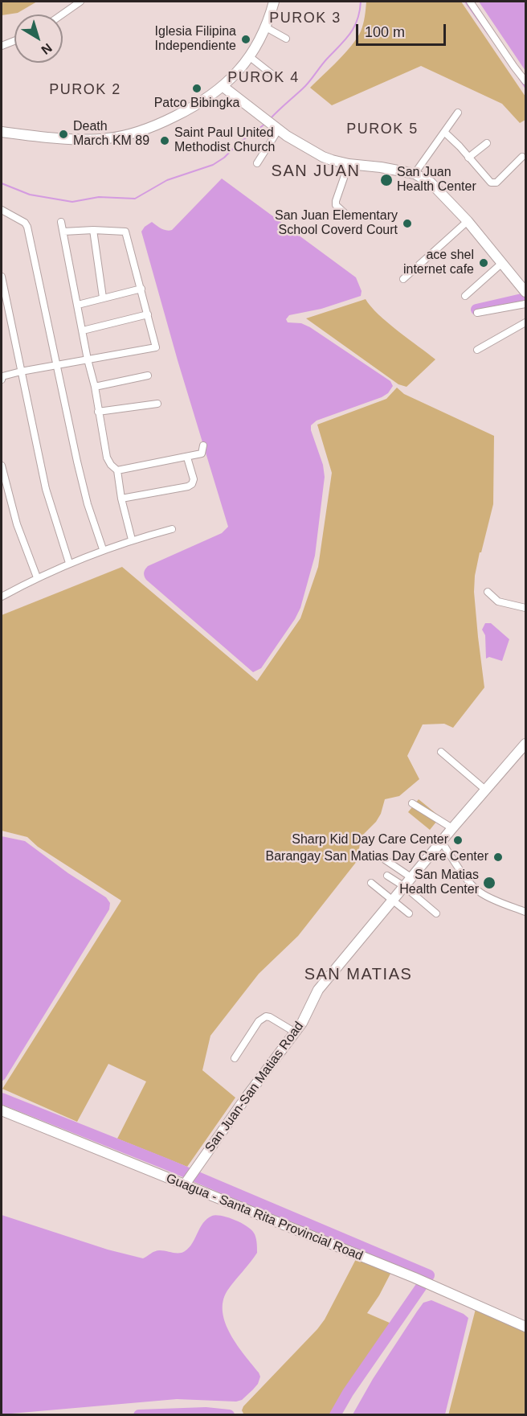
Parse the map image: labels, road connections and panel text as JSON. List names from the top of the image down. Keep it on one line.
{"streets":{"street":["San Juan-San Matias Road","Guagua - Santa Rita Provincial Road"]},"crossings":[["San Juan-San Matias Road","Guagua - Santa Rita Provincial Road"]],"districts":["PUROK 3","PUROK 4","PUROK 2","PUROK 5","SAN JUAN","SAN MATIAS"],"places":["Iglesia Filipina Independiente","Patco Bibingka","Death March KM 89","Saint Paul United Methodist Church","San Juan Health Center","San Juan Elementary School Coverd Court","ace shel internet cafe","Sharp Kid Day Care Center","Barangay San Matias Day Care Center","San Matias Health Center"],"scale_bar":"100 m","north":"bottom right"}
